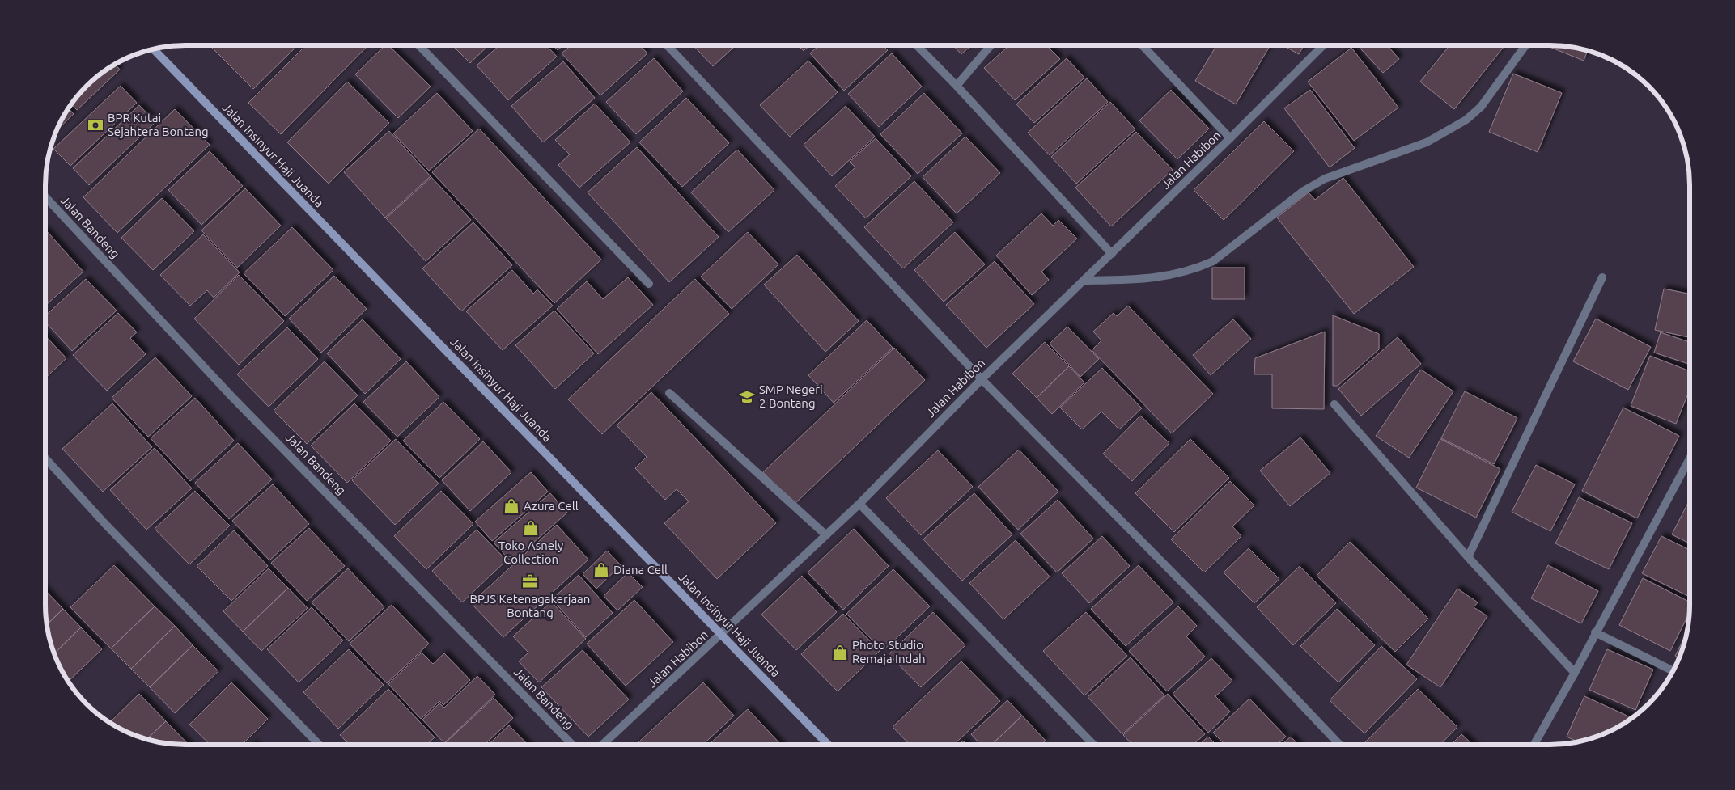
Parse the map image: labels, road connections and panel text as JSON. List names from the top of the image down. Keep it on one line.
{"streets":{"street":["Jalan Insinyur Haji Juanda","Jalan Habibon","Jalan Bandeng"]},"crossings":[["Jalan Insinyur Haji Juanda","Jalan Habibon"]],"places":{"bank":["BPR Kutai Sejahtera Bontang"],"school or university":["SMP Negeri 2 Bontang"],"shop":["Azura Cell","Toko Asnely Collection","Diana Cell","Photo Studio Remaja Indah"],"office":["BPJS Ketenagakerjaan Bontang"]}}
